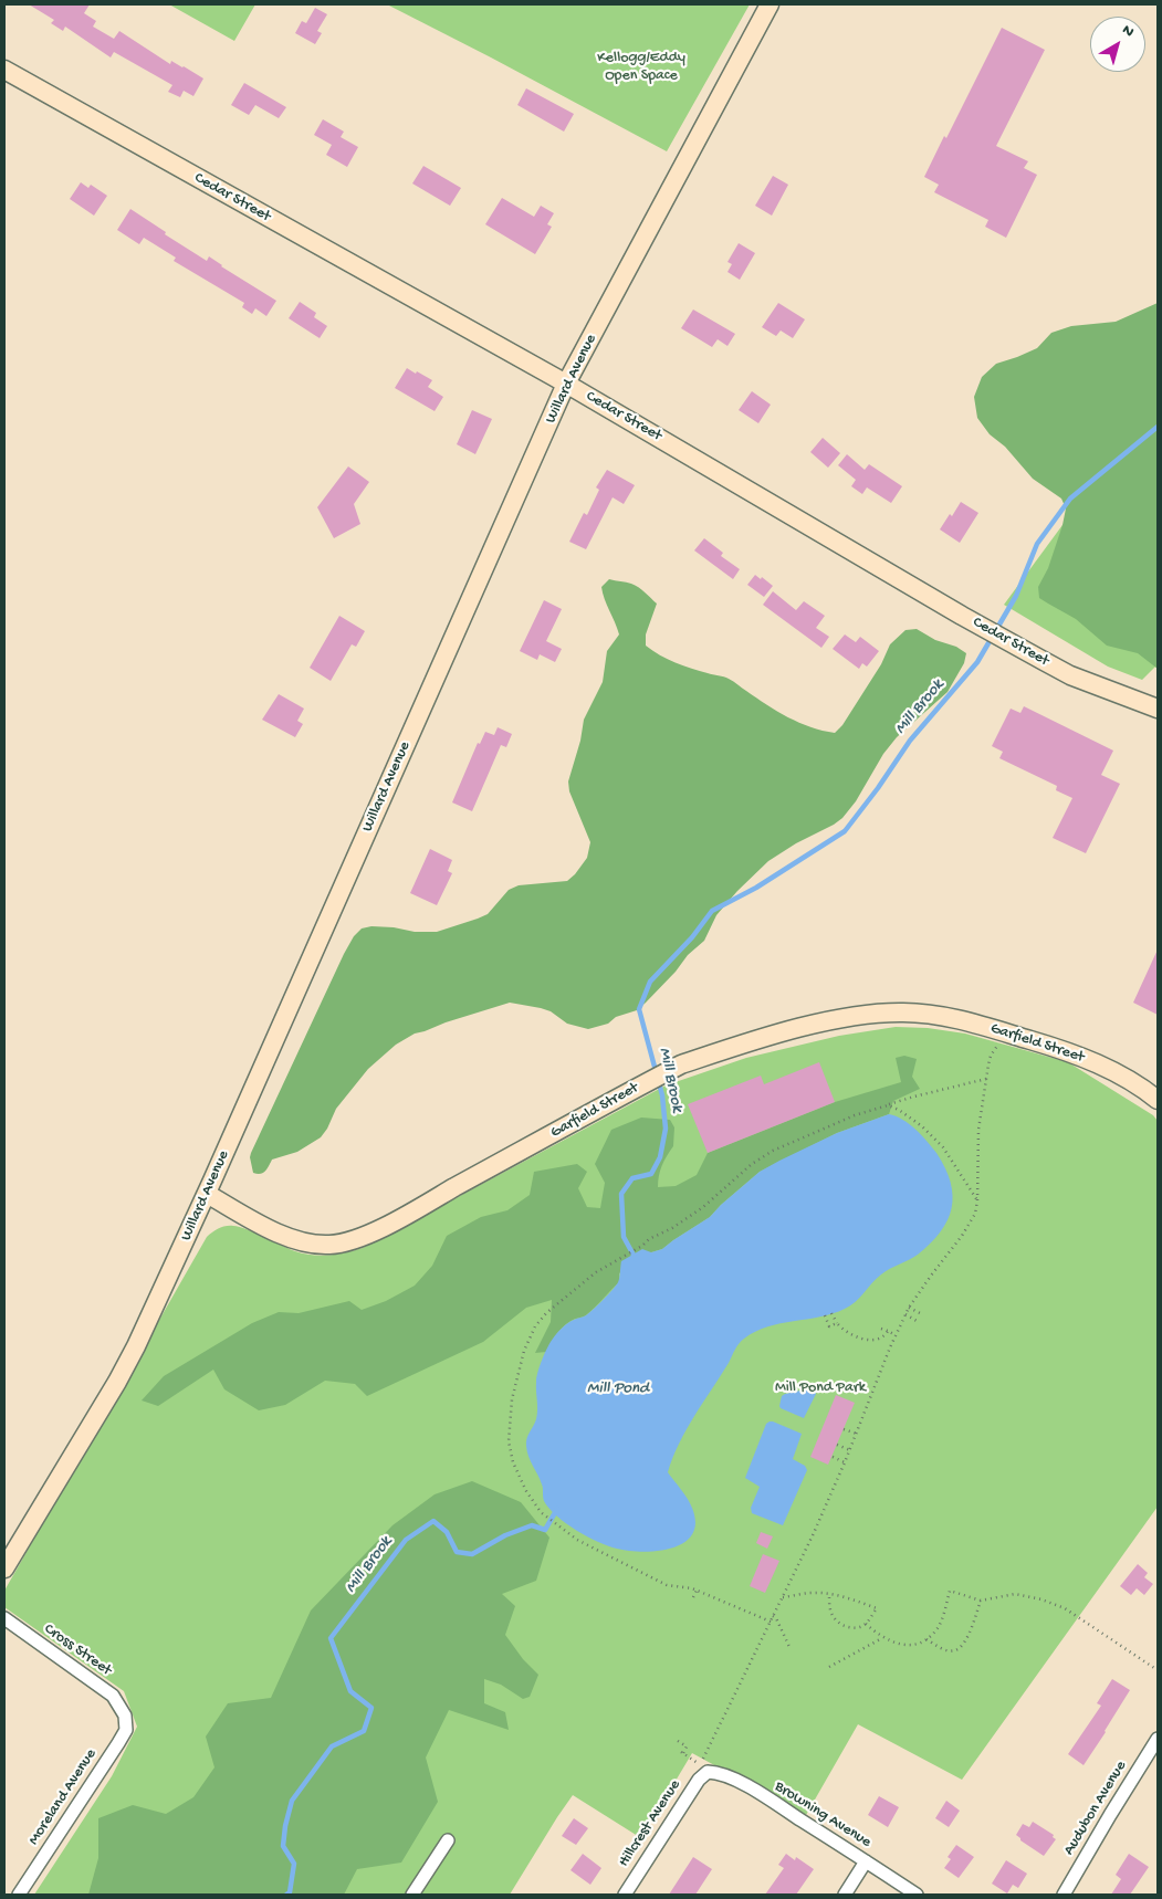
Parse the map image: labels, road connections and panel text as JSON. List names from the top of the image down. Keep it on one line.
{"streets":{"main road":["Cedar Street","Willard Avenue","Garfield Street"],"street":["Cross Street","Moreland Avenue","Audubon Avenue","Browning Avenue","Hillcrest Avenue"]},"crossings":[["Cedar Street","Willard Avenue"],["Willard Avenue","Garfield Street"],["Cross Street","Moreland Avenue"],["Browning Avenue","Hillcrest Avenue"]],"water":["Mill Brook","Mill Pond"],"parks":["Kellogg/Eddy Open Space","Mill Pond Park"],"north":"top right"}
